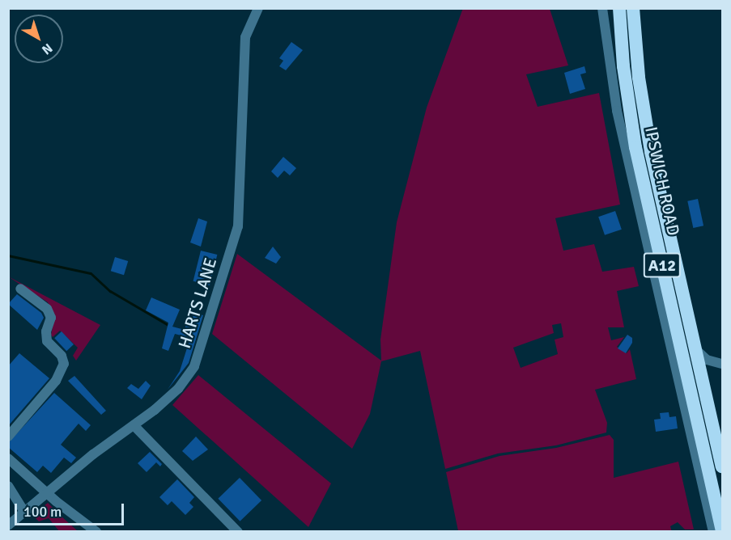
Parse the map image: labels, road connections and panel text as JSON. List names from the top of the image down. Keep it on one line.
{"streets":{"highway":["IPSWICH ROAD","A12"],"street":["HARTS LANE"]},"crossings":[["IPSWICH ROAD","A12"]],"scale_bar":"100 m","north":"bottom right"}
